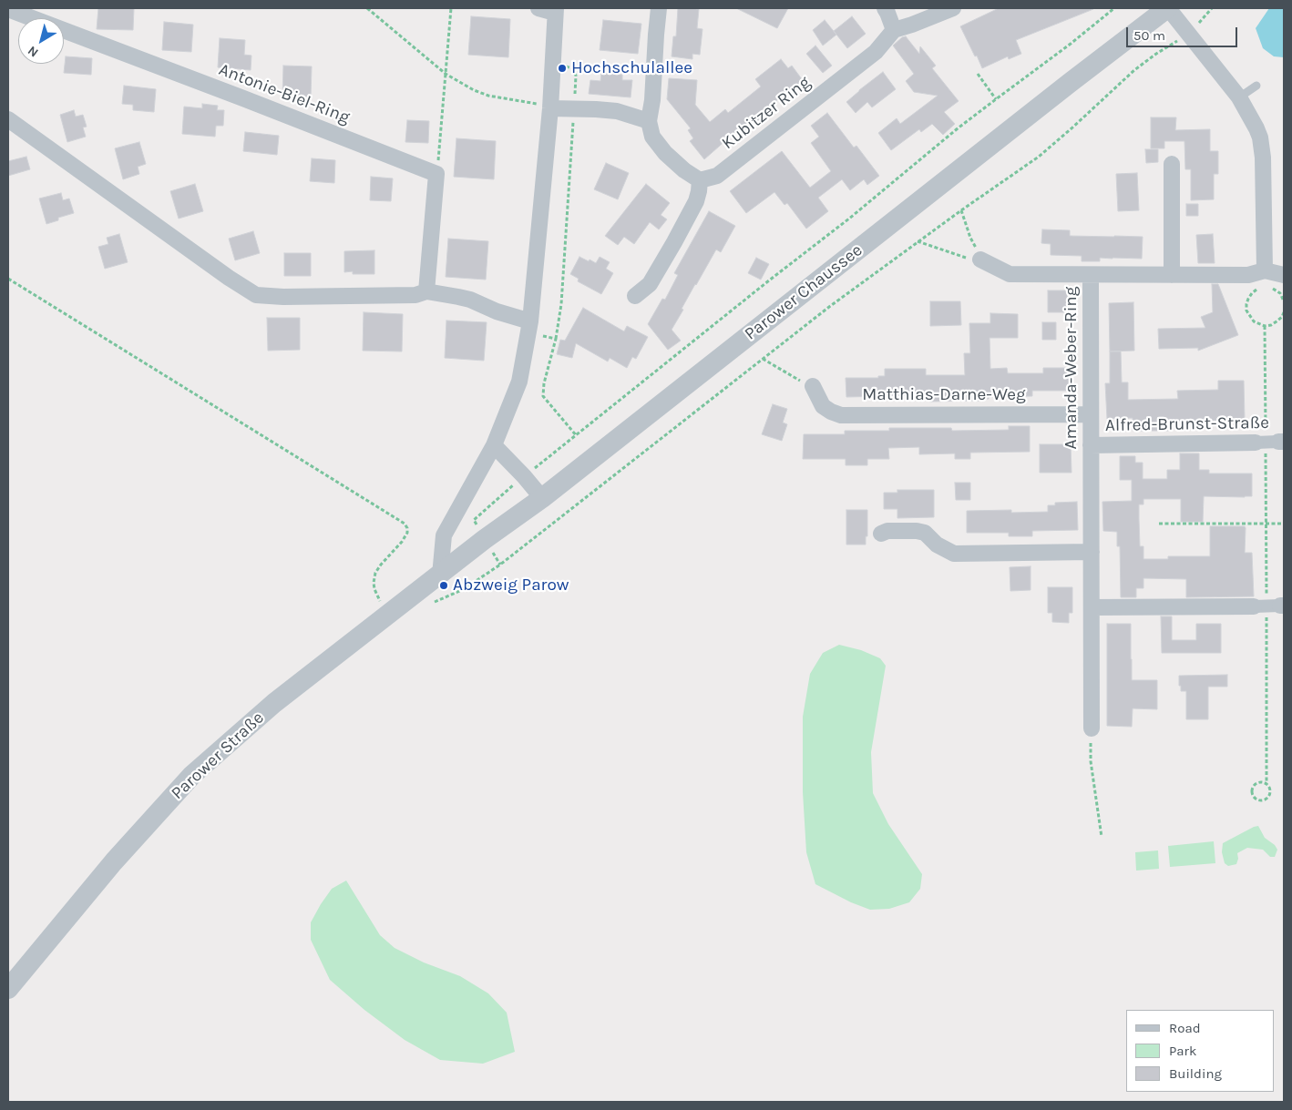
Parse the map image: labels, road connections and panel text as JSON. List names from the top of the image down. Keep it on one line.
{"streets":{"street":["Antonie-Biel-Ring","Kubitzer Ring","Parower Chaussee","Amanda-Weber-Ring","Matthias-Darne-Weg","Alfred-Brunst-Straße","Parower Straße"]},"crossings":[["Parower Chaussee","Parower Straße"],["Amanda-Weber-Ring","Matthias-Darne-Weg"],["Amanda-Weber-Ring","Alfred-Brunst-Straße"]],"places":["Hochschulallee","Abzweig Parow"],"legend":["Road","Park","Building"],"scale_bar":"50 m","north":"bottom left"}
